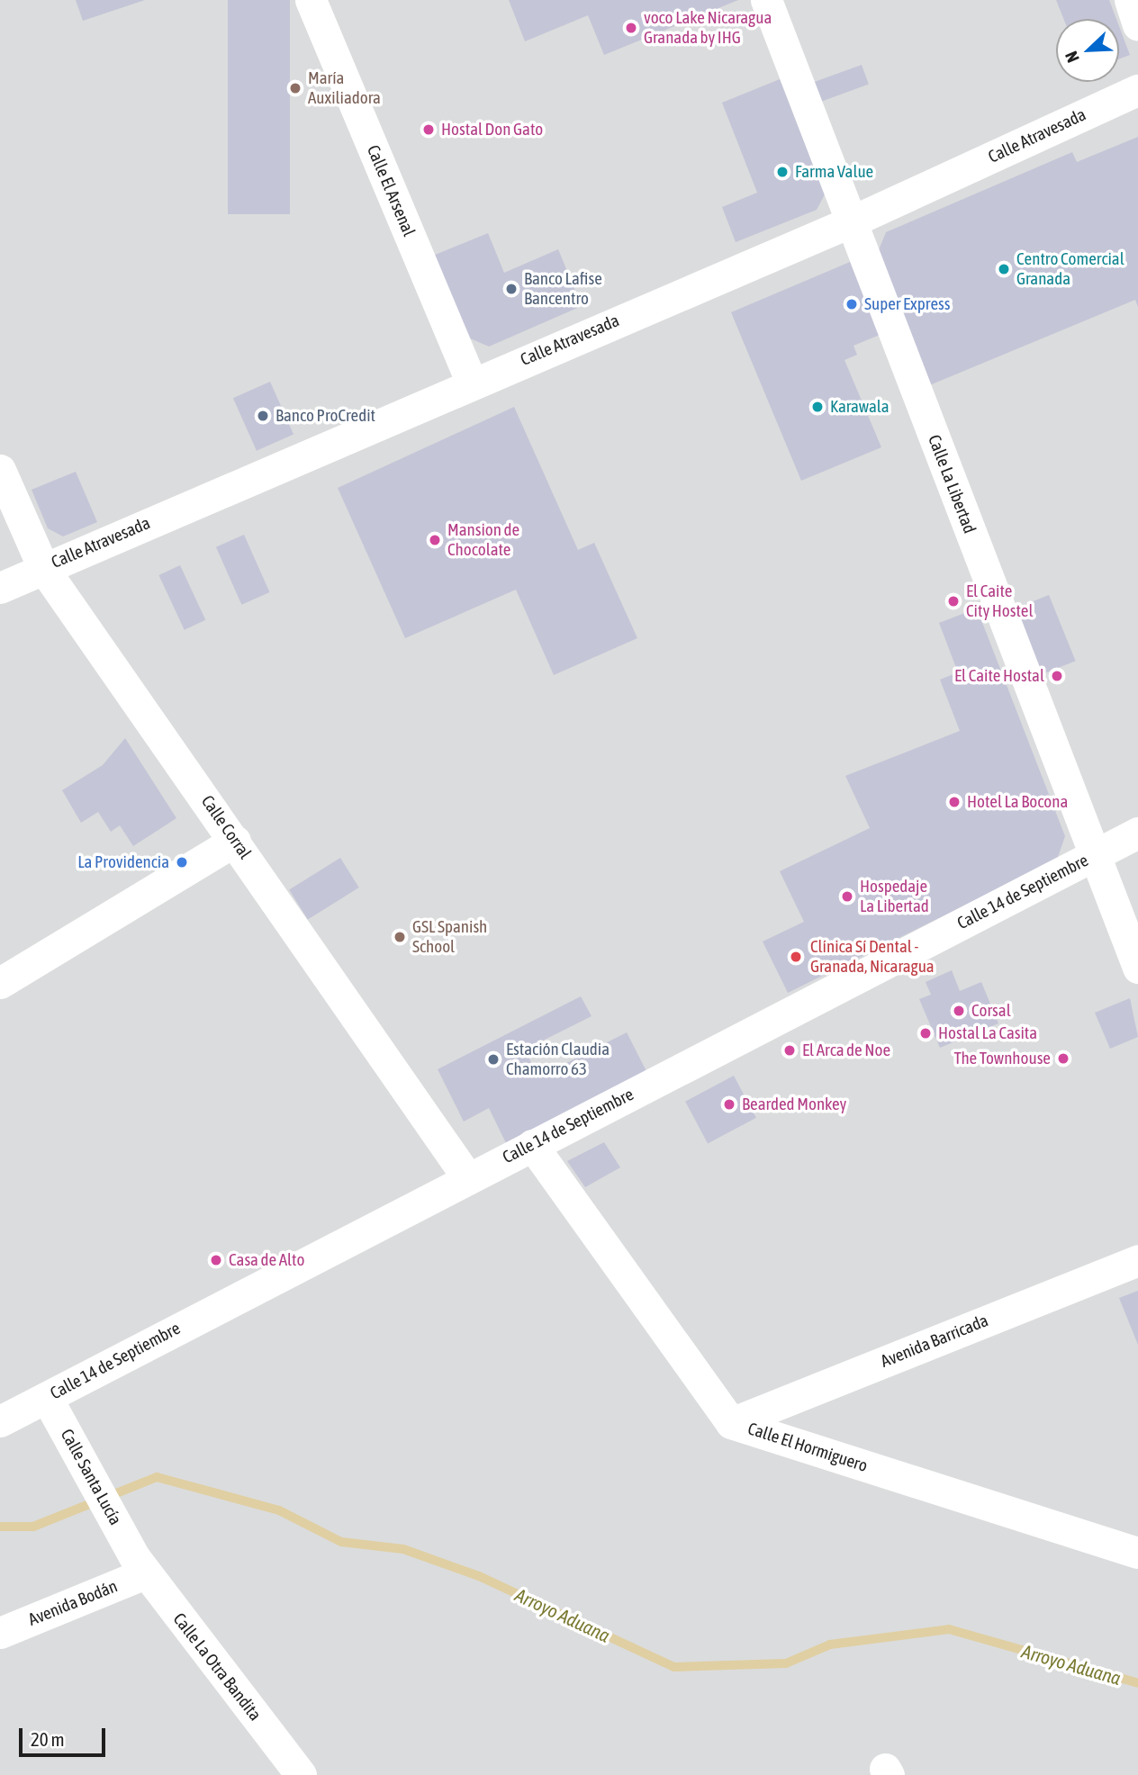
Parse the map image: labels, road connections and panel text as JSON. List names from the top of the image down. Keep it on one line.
{"streets":{"street":["Calle Atravesada","Calle El Arsenal","Calle La Libertad","Calle Corral","Calle 14 de Septiembre","Avenida Barricada","Calle El Hormiguero","Calle Santa Lucía","Avenida Bodán","Calle La Otra Bandita"]},"crossings":[["Calle Atravesada","Calle El Arsenal"],["Calle Atravesada","Calle La Libertad"],["Calle Atravesada","Calle Corral"],["Calle La Libertad","Calle 14 de Septiembre"],["Calle Corral","Calle 14 de Septiembre"],["Calle 14 de Septiembre","Calle El Hormiguero"],["Calle 14 de Septiembre","Calle Santa Lucía"],["Avenida Barricada","Calle El Hormiguero"],["Calle Santa Lucía","Avenida Bodán"],["Calle Santa Lucía","Calle La Otra Bandita"],["Avenida Bodán","Calle La Otra Bandita"]],"water":["Arroyo Aduana"],"places":["voco Lake Nicaragua Granada by IHG","María Auxiliadora","Hostal Don Gato","Farma Value","Centro Comercial Granada","Banco Lafise Bancentro","Super Express","Karawala","Banco ProCredit","Mansion de Chocolate","El Caite City Hostel","El Caite Hostal","Hotel La Bocona","La Providencia","Hospedaje La Libertad","GSL Spanish School","Clínica Sí Dental - Granada, Nicaragua","Corsal","Hostal La Casita","El Arca de Noe","The Townhouse","Estación Claudia Chamorro 63","Bearded Monkey","Casa de Alto"],"scale_bar":"20 m","north":"bottom left"}
